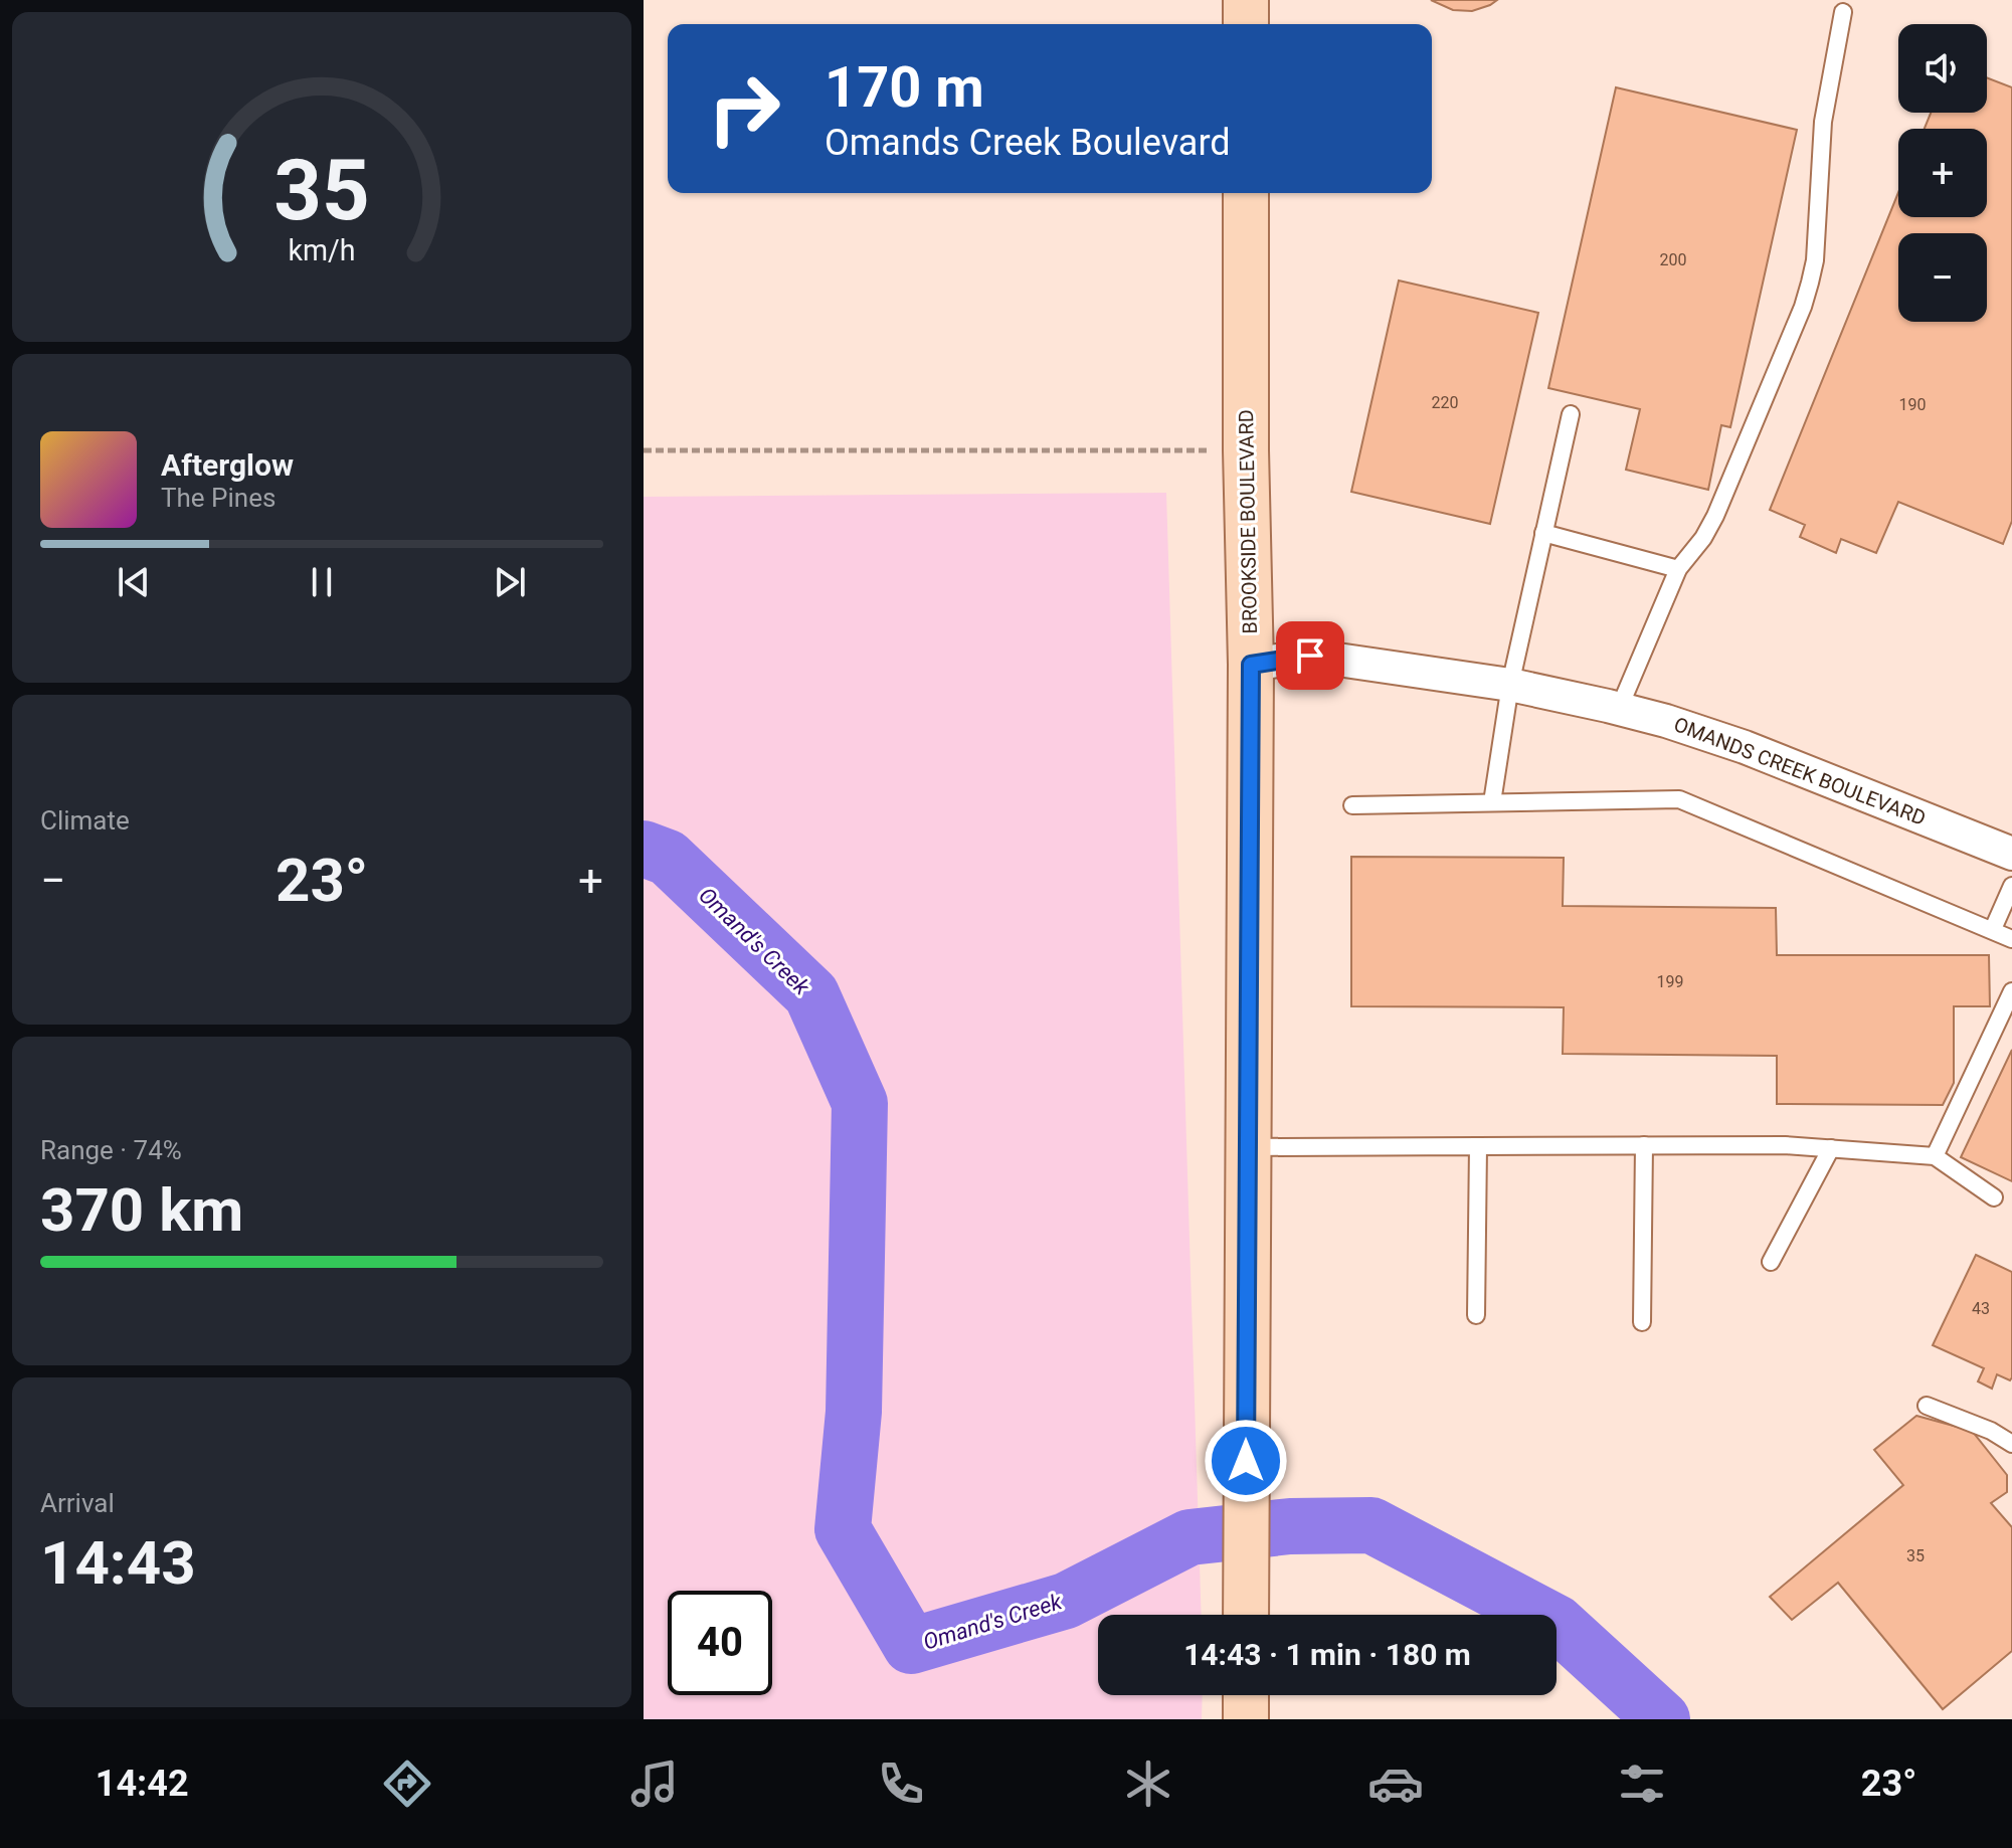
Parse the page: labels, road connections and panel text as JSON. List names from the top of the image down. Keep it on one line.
{"streets":{"street":["BROOKSIDE BOULEVARD","OMANDS CREEK BOULEVARD"]},"crossings":[["BROOKSIDE BOULEVARD","OMANDS CREEK BOULEVARD"]],"water":["Omand's Creek"],"house_numbers":["200","220","190","199","43","35"],"page":{"map_buttons":["+","−"],"turn":["170 m","Omands Creek Boulevard"],"song":["Afterglow","The Pines"],"tile":["Climate",["Range · 74%","370 km"],["Arrival","14:43"]],"heat":["−","23°","+"],"limit":"40","trip":"14:43 · 1 min · 180 m","tabs":["14:42","23°"],"gauge":["35","km/h"]}}
